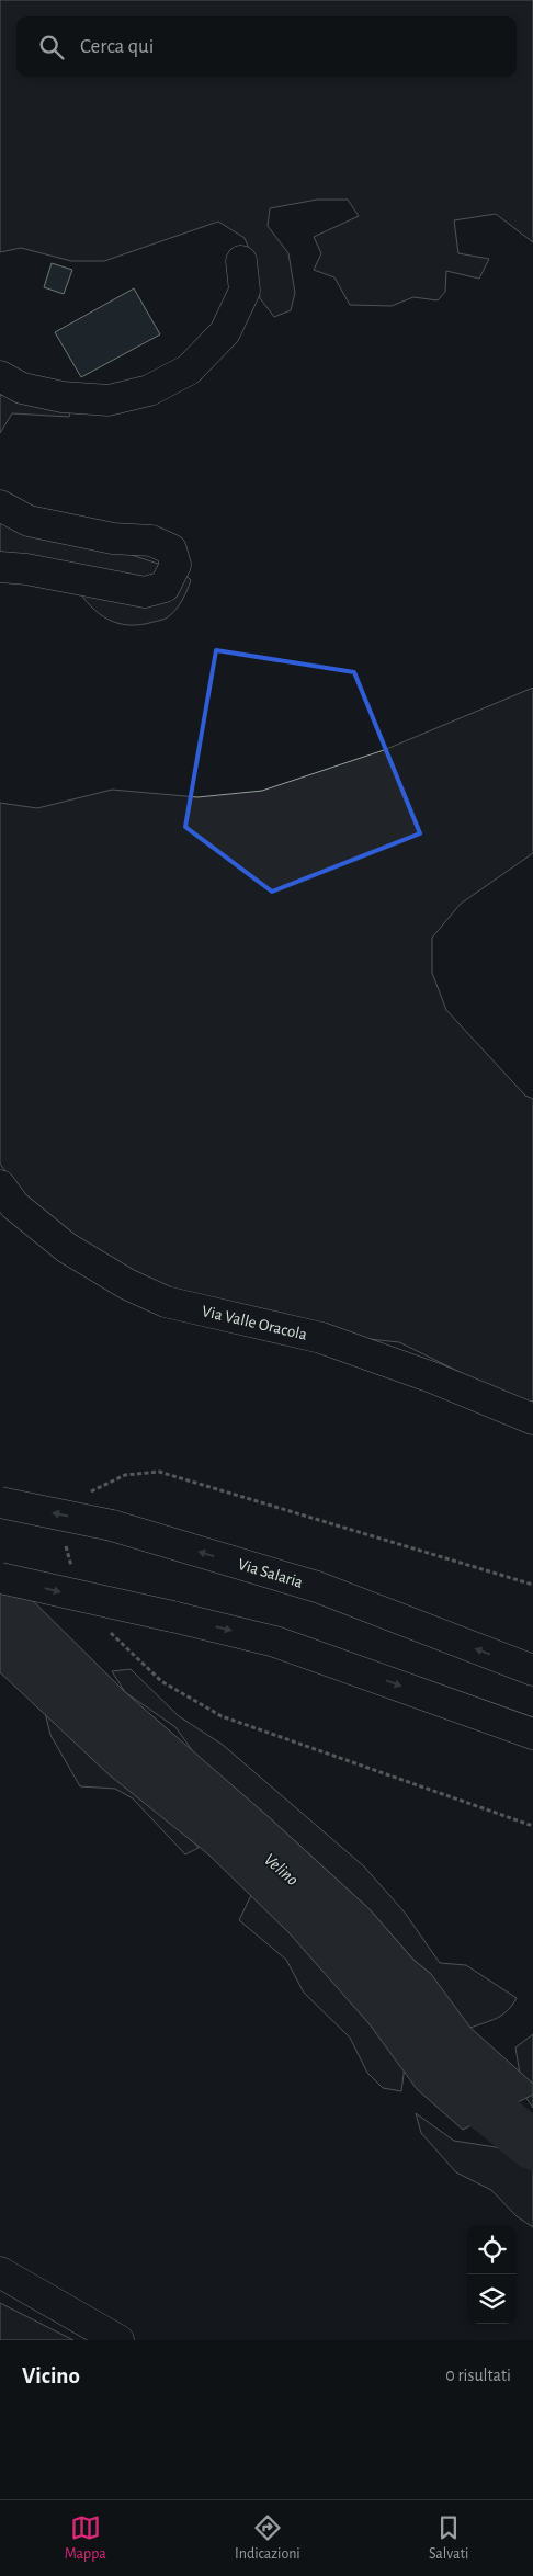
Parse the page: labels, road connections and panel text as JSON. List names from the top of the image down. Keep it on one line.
{"streets":{"main road":["Via Valle Oracola","Via Salaria"]},"water":["Velino"],"page":{"search":"Cerca qui","heading":["Vicino","0 risultati"],"nav":["Mappa","Indicazioni","Salvati"]}}
